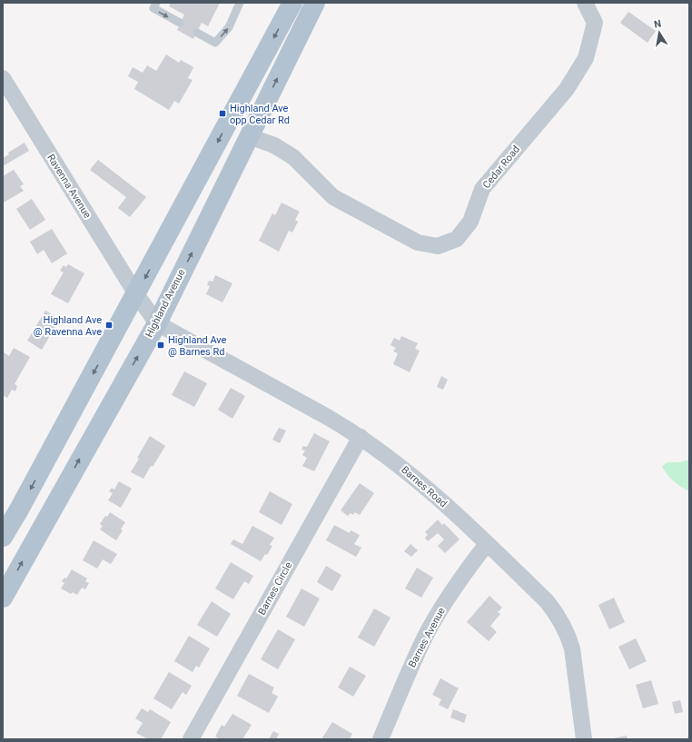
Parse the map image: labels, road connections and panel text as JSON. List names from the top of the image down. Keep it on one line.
{"streets":{"main road":["Highland Avenue"],"street":["Cedar Road","Ravenna Avenue","Barnes Road","Barnes Circle","Barnes Avenue"]},"crossings":[["Cedar Road","Highland Avenue"],["Ravenna Avenue","Highland Avenue"],["Ravenna Avenue","Barnes Road"],["Highland Avenue","Barnes Road"],["Barnes Road","Barnes Circle"],["Barnes Road","Barnes Avenue"]],"places":{"transit":["Highland Ave opp Cedar Rd","Highland Ave @ Ravenna Ave","Highland Ave @ Barnes Rd"]},"north":"top"}
